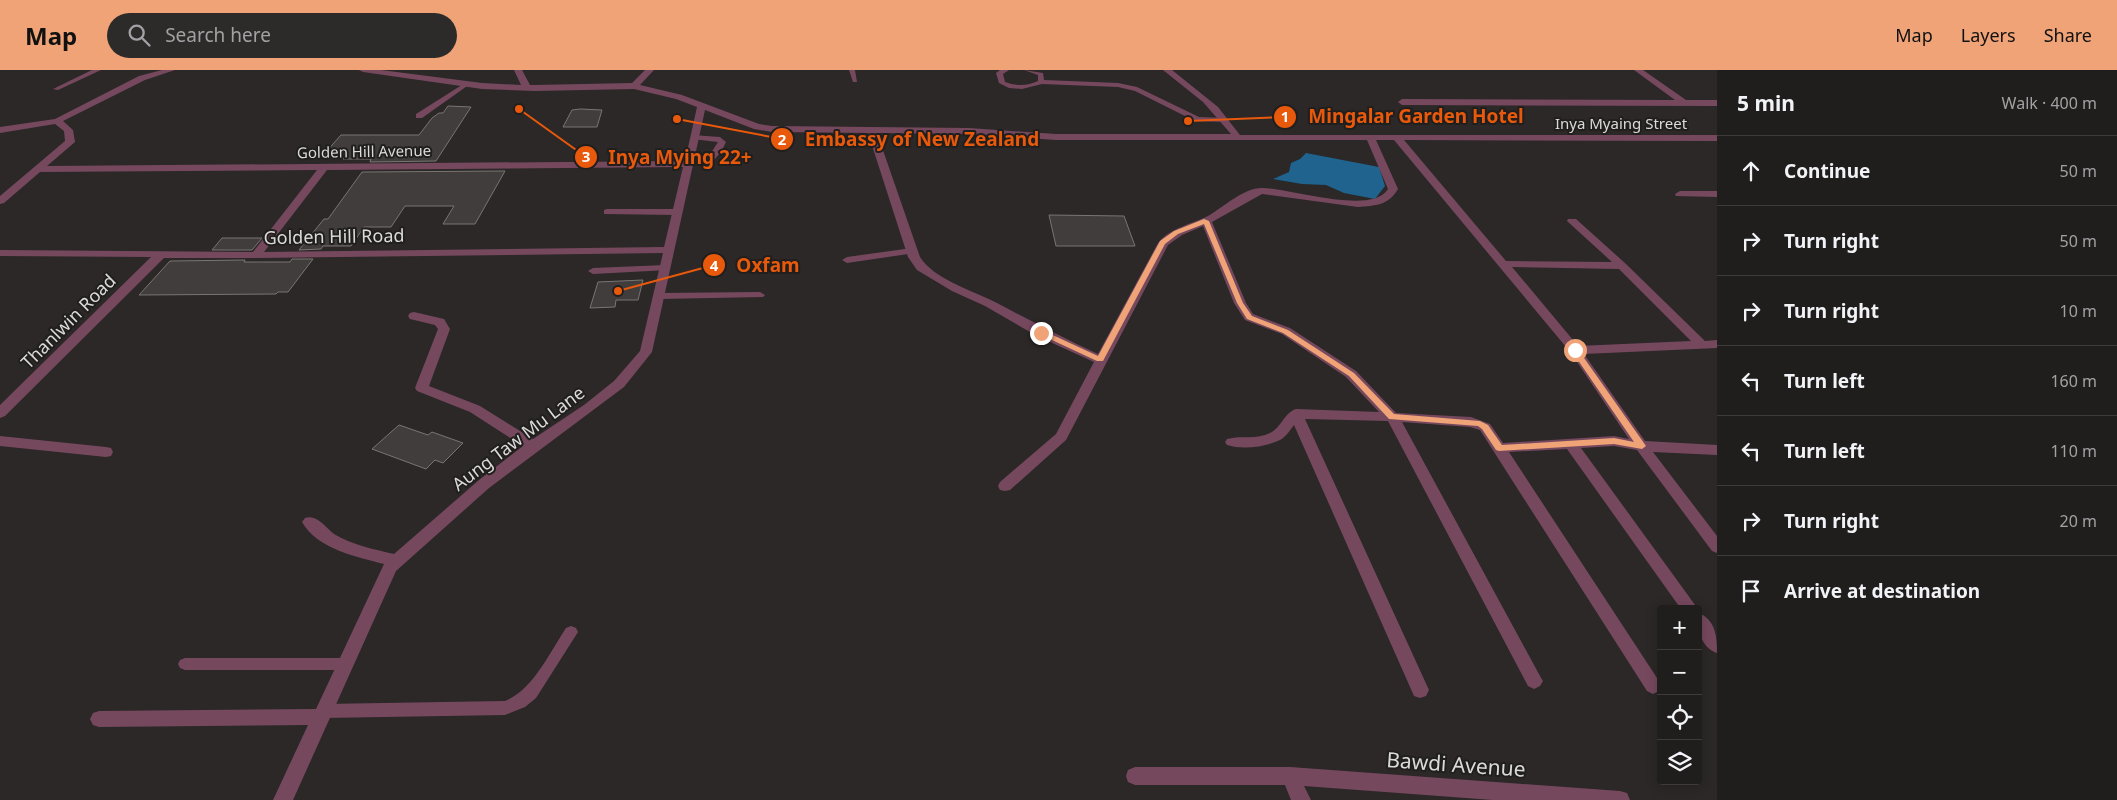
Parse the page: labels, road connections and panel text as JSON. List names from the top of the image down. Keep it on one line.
{"streets":{"street":["Inya Myaing Street","Golden Hill Avenue","Golden Hill Road","Thanlwin Road","Aung Taw Mu Lane","Bawdi Avenue"]},"crossings":[["Inya Myaing Street","Aung Taw Mu Lane"],["Golden Hill Avenue","Aung Taw Mu Lane"],["Golden Hill Road","Thanlwin Road"],["Golden Hill Road","Aung Taw Mu Lane"]],"places":["Inya Mying 22+","Embassy of New Zealand","Mingalar Garden Hotel","Oxfam"],"page":{"header":"Map","search":"Search here","nav":["Map","Layers","Share"],"heading":["5 min","Walk · 400 m"],"list":[["Continue","50 m"],["Turn right","50 m"],["Turn right","10 m"],["Turn left","160 m"],["Turn left","110 m"],["Turn right","20 m"],"Arrive at destination"],"map_buttons":["+","−"]}}
